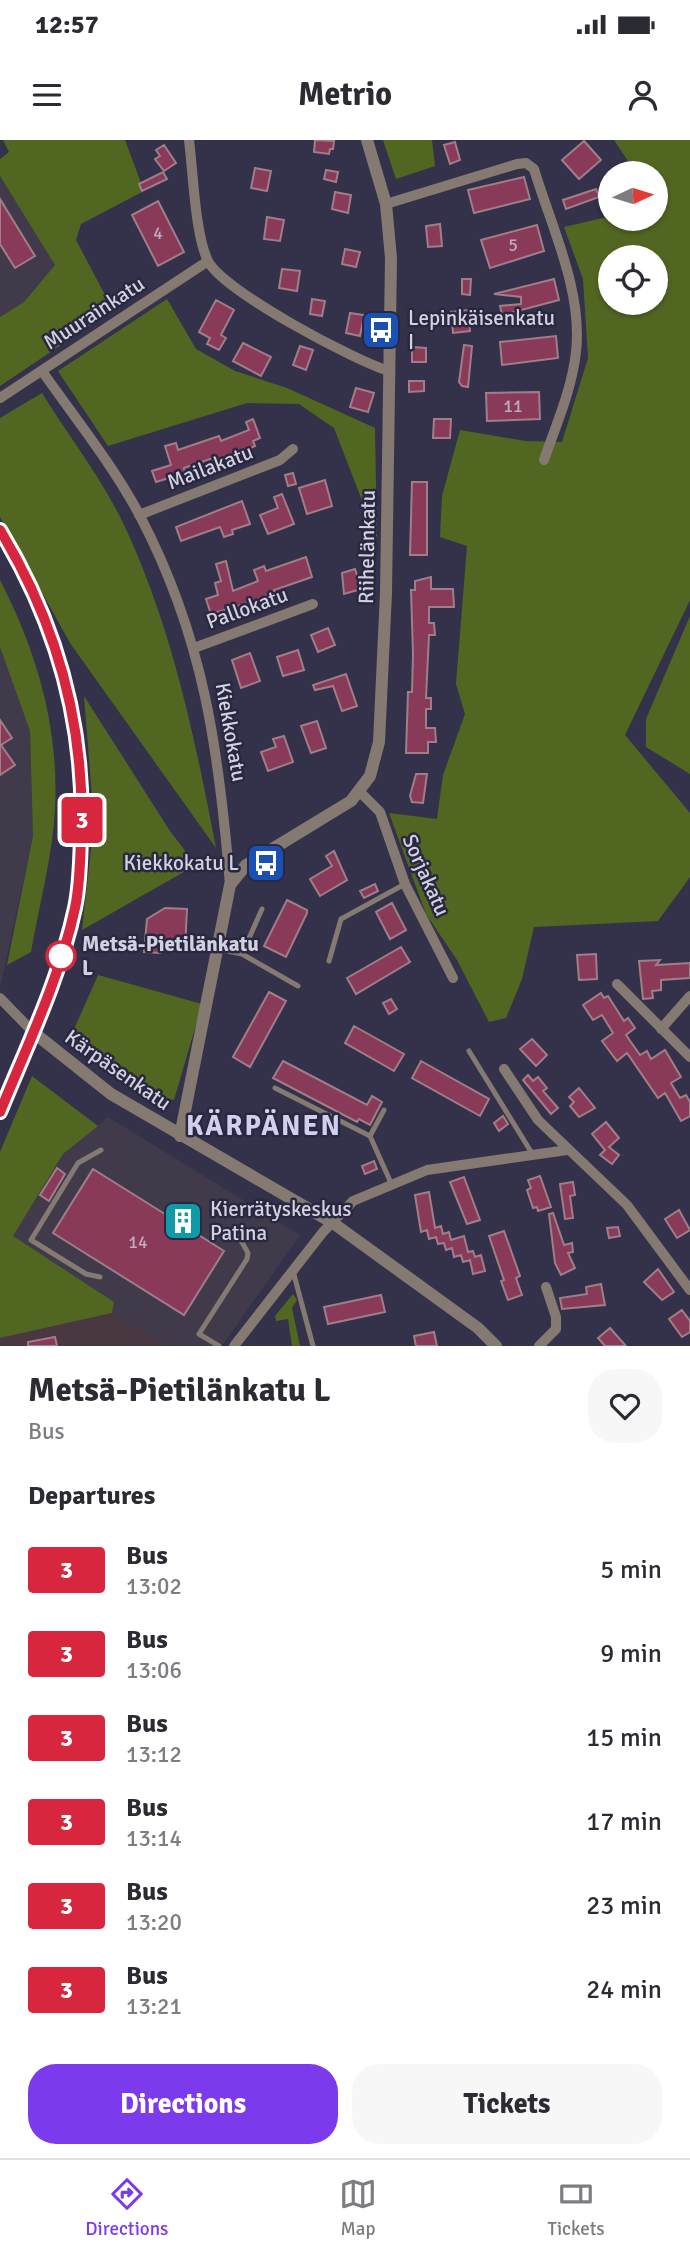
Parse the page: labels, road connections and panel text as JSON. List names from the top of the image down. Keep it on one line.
{"streets":{"street":["Muurainkatu","Mailakatu","Riihelänkatu","Pallokatu","Kiekkokatu","Sorjakatu","Kärpäsenkatu"]},"crossings":[["Muurainkatu","Kiekkokatu"],["Mailakatu","Kiekkokatu"],["Riihelänkatu","Kiekkokatu"],["Riihelänkatu","Sorjakatu"],["Pallokatu","Kiekkokatu"],["Kiekkokatu","Kärpäsenkatu"]],"districts":["KÄRPÄNEN"],"places":{"bus stop":["Lepinkäisenkatu I","Kiekkokatu L"],"other":["Metsä-Pietilänkatu L"],"building":["Kierrätyskeskus Patina"]},"lines":["bus line 3"],"house_numbers":["4","5","11","14"],"north":"right","page":{"status":"12:57","header":"Metrio","on_map":"3","heading":[["Metsä-Pietilänkatu L","Bus"],"Departures"],"list":[{"mark":"3","name":"Bus","note":"13:02","value":"5 min"},{"mark":"3","name":"Bus","note":"13:06","value":"9 min"},{"mark":"3","name":"Bus","note":"13:12","value":"15 min"},{"mark":"3","name":"Bus","note":"13:14","value":"17 min"},{"mark":"3","name":"Bus","note":"13:20","value":"23 min"},{"mark":"3","name":"Bus","note":"13:21","value":"24 min"}],"buttons":["Directions","Tickets"],"tabs":["Directions","Map","Tickets"]}}
